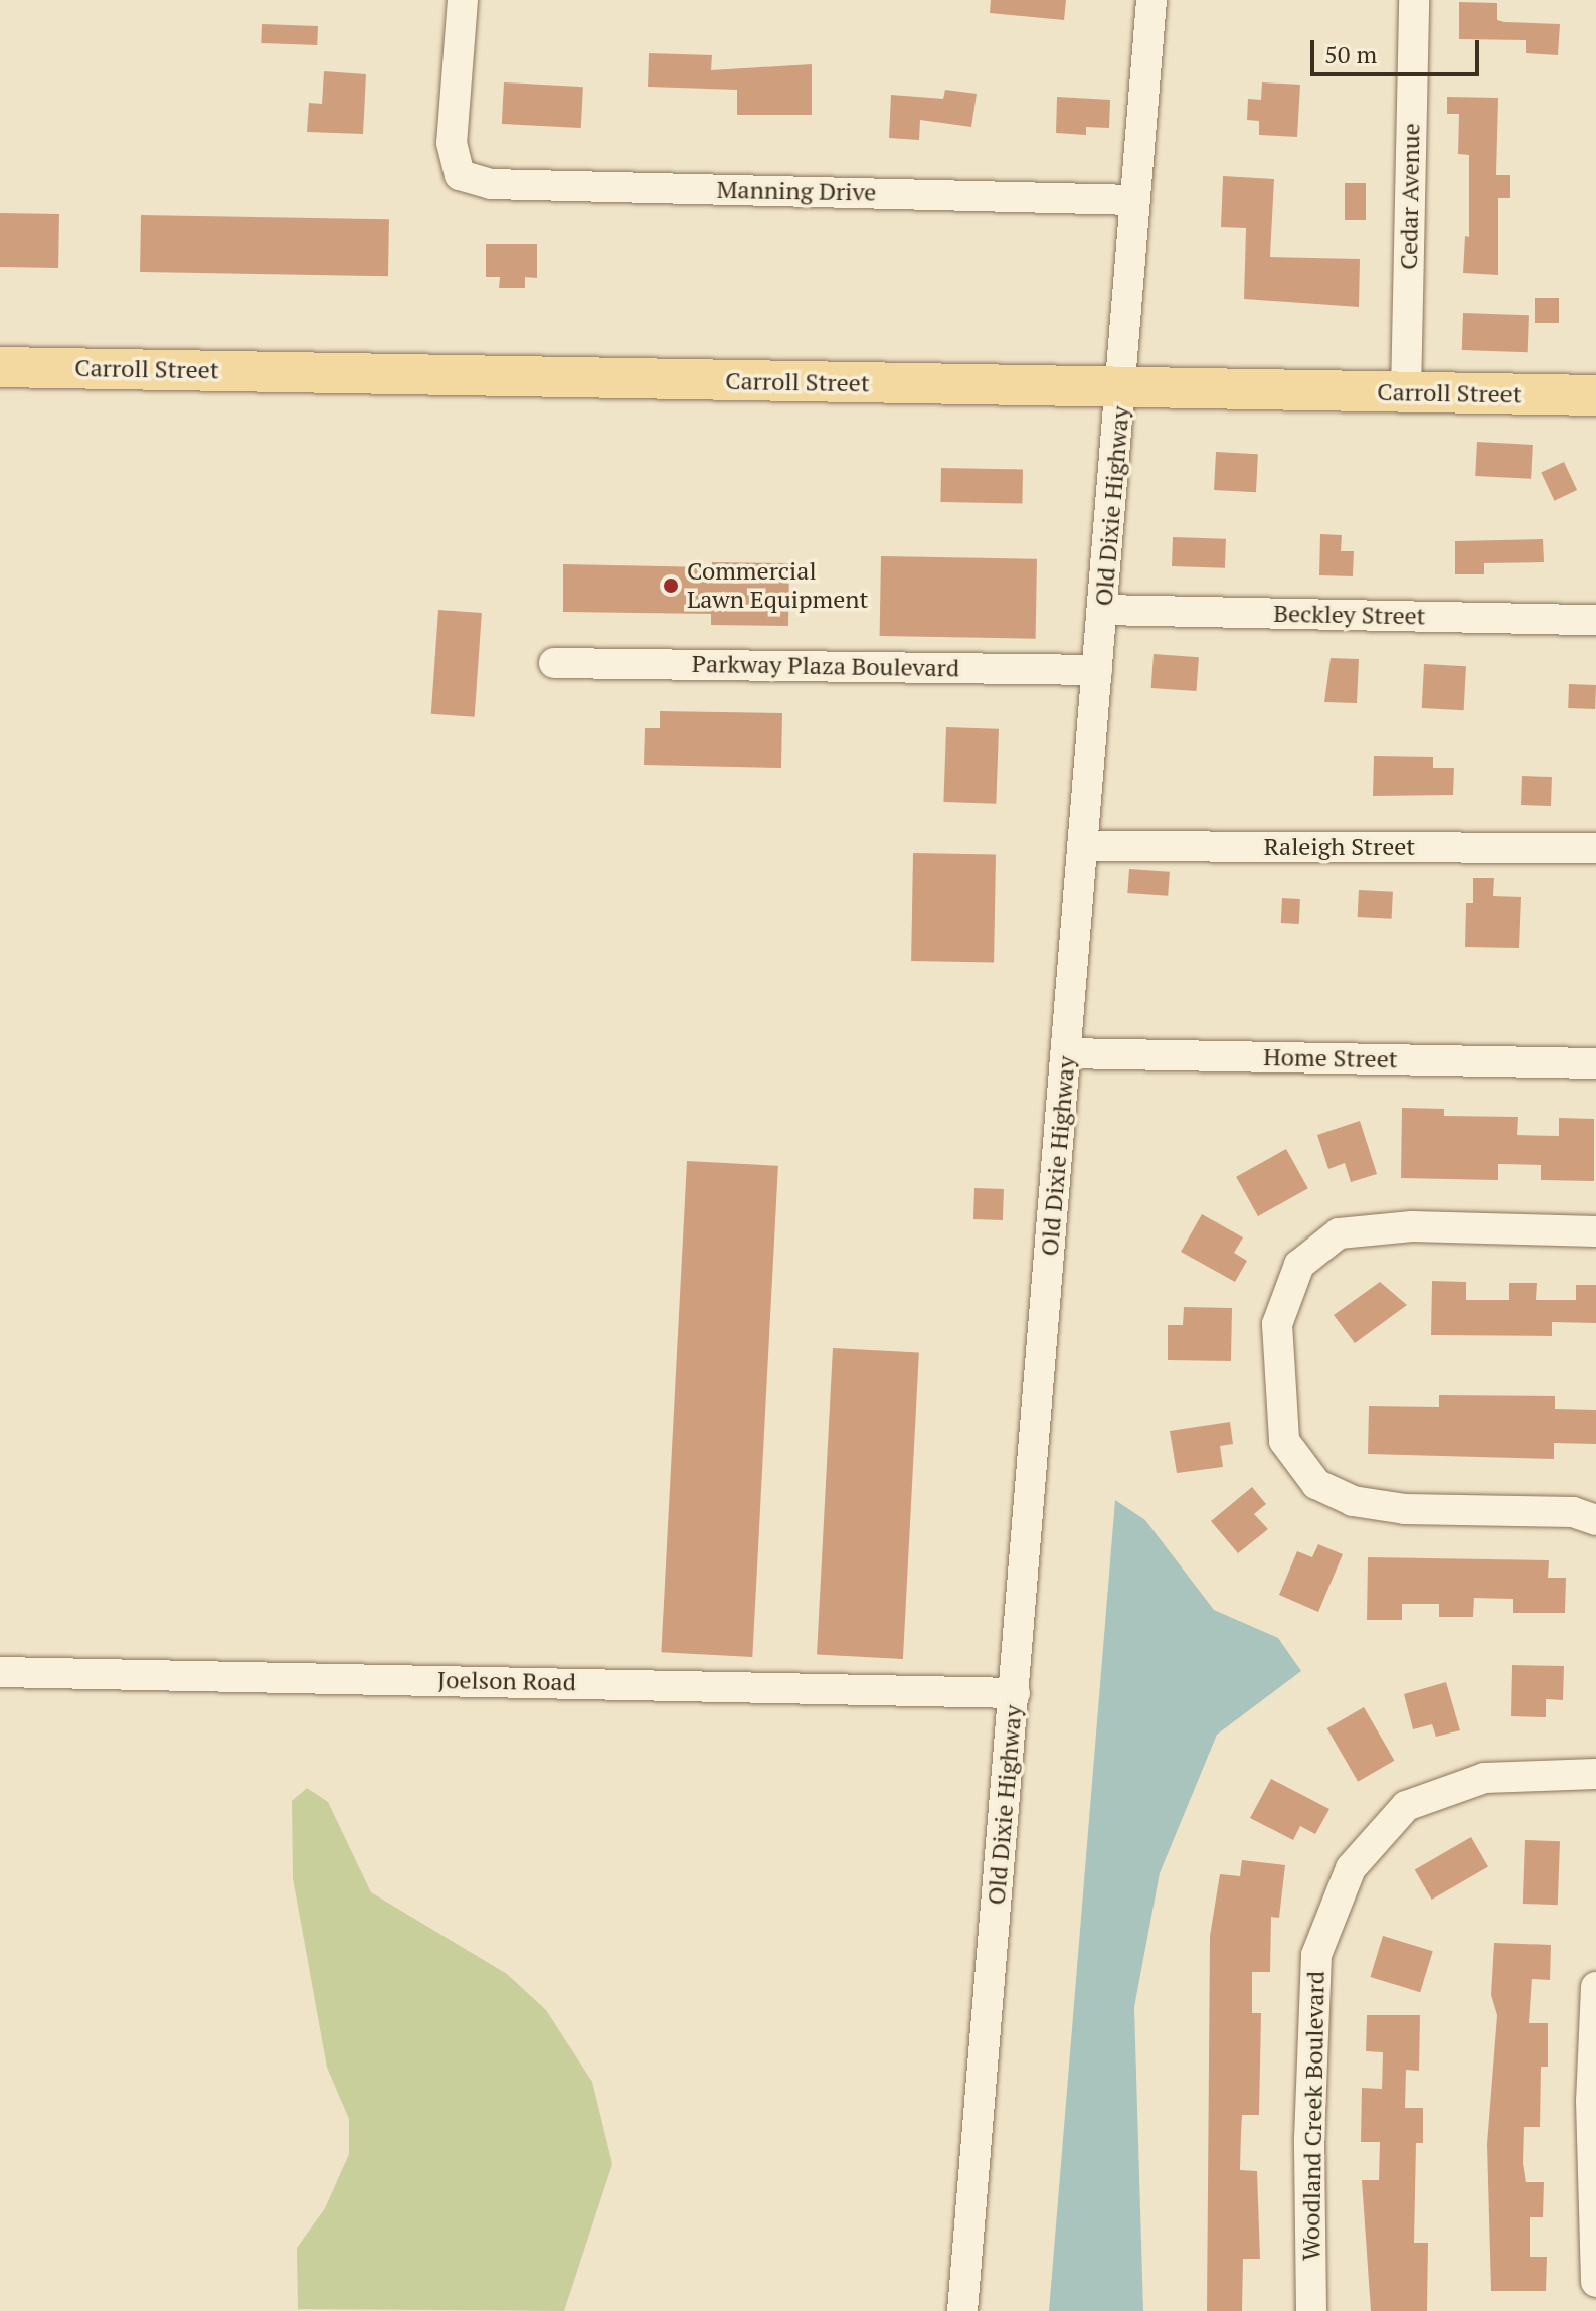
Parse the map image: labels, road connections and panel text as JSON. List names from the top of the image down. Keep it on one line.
{"streets":{"main road":["Carroll Street"],"street":["Manning Drive","Cedar Avenue","Old Dixie Highway","Beckley Street","Parkway Plaza Boulevard","Raleigh Street","Home Street","Joelson Road","Woodland Creek Boulevard"]},"crossings":[["Manning Drive","Old Dixie Highway"],["Cedar Avenue","Carroll Street"],["Carroll Street","Old Dixie Highway"],["Old Dixie Highway","Beckley Street"],["Old Dixie Highway","Parkway Plaza Boulevard"],["Old Dixie Highway","Raleigh Street"],["Old Dixie Highway","Home Street"],["Old Dixie Highway","Joelson Road"]],"places":["Commercial Lawn Equipment"],"scale_bar":"50 m"}
